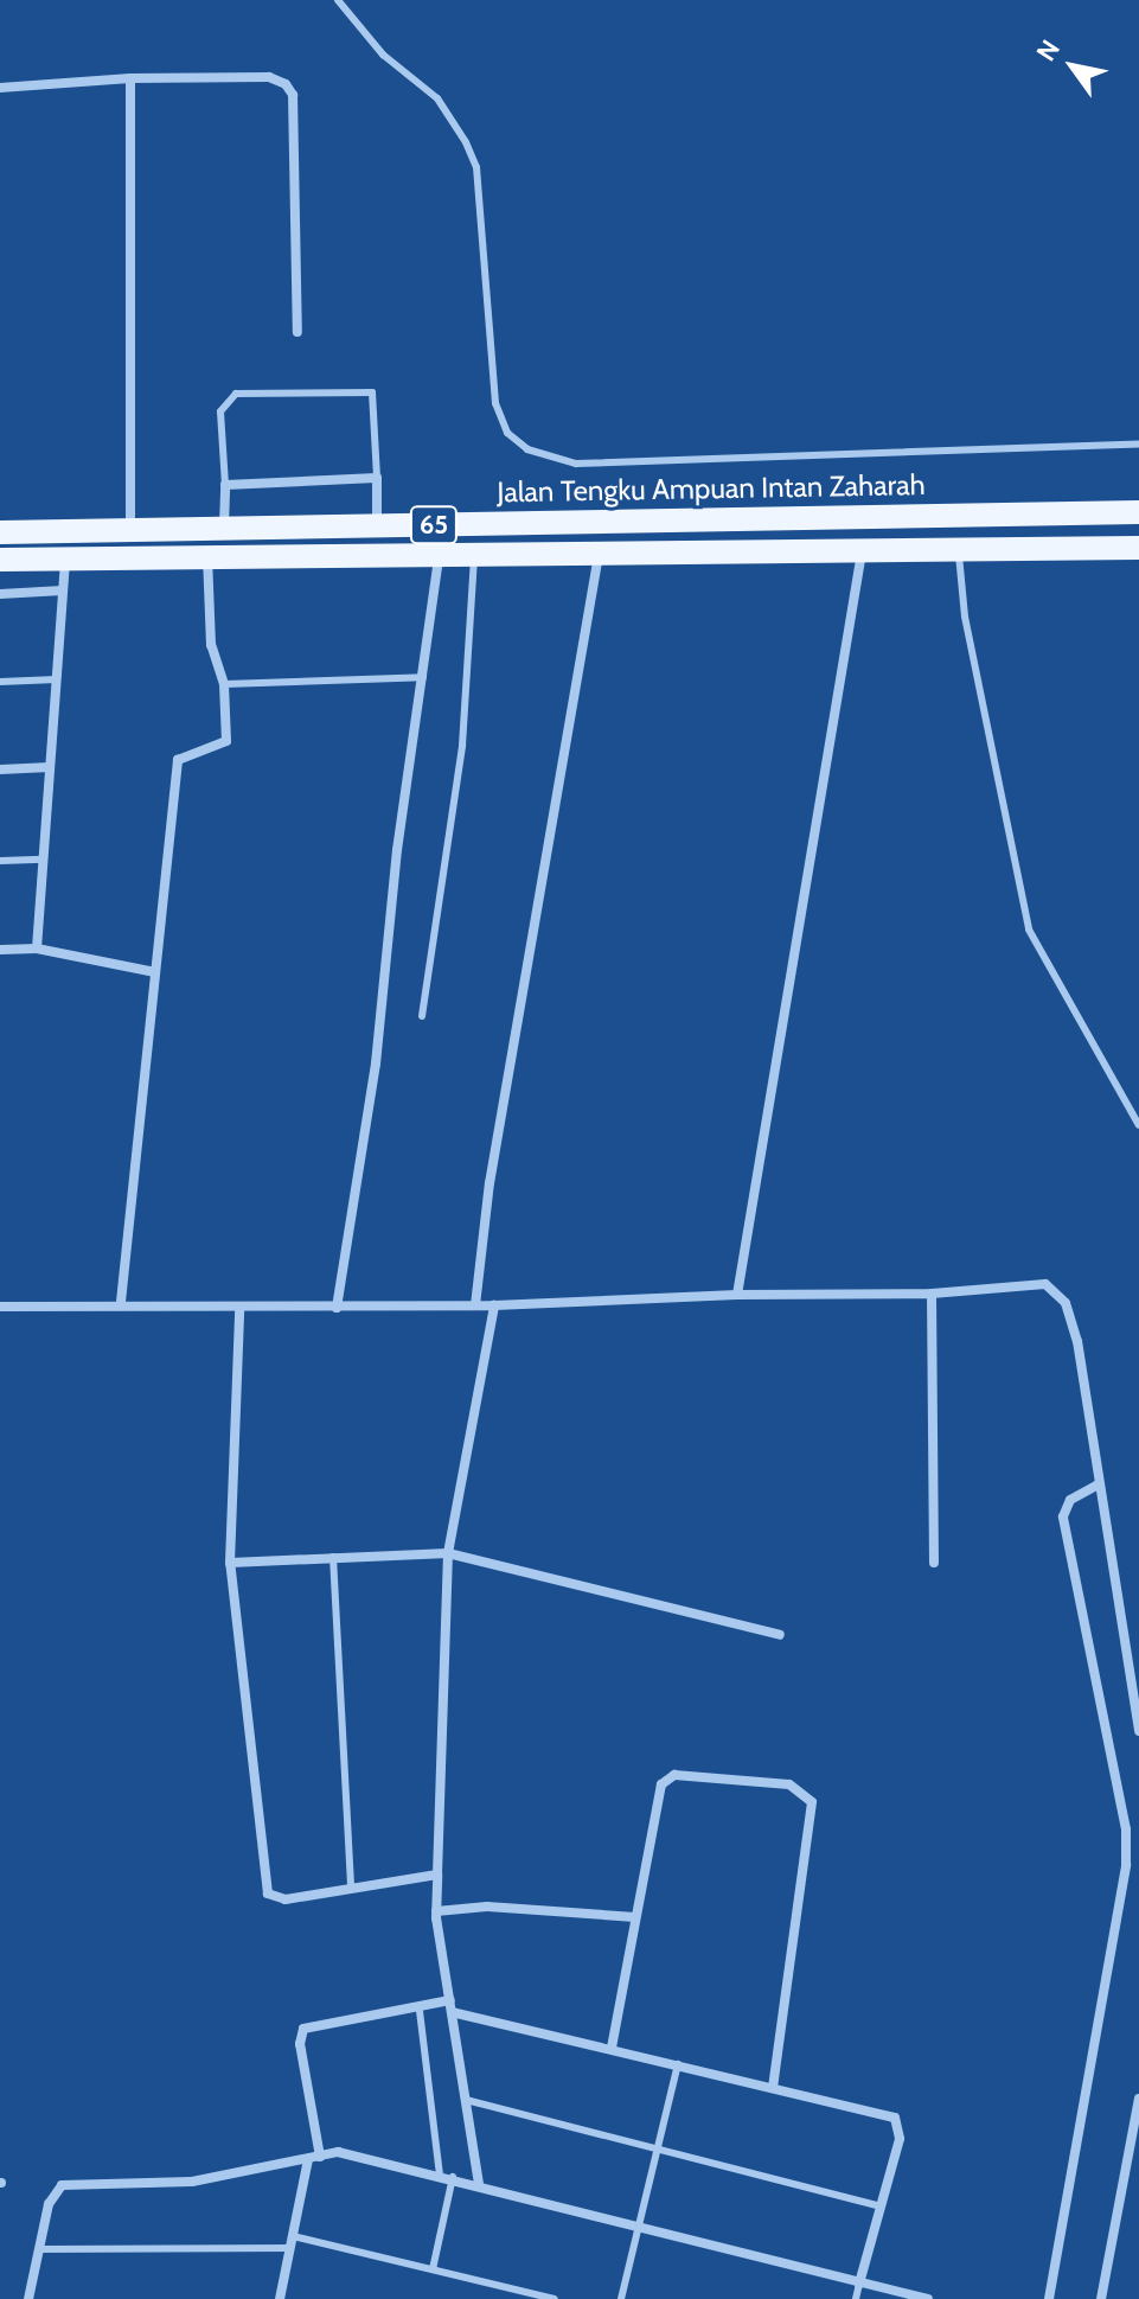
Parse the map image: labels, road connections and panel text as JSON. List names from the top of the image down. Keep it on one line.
{"streets":{"main road":["Jalan Tengku Ampuan Intan Zaharah","65"]},"north":"top left"}
